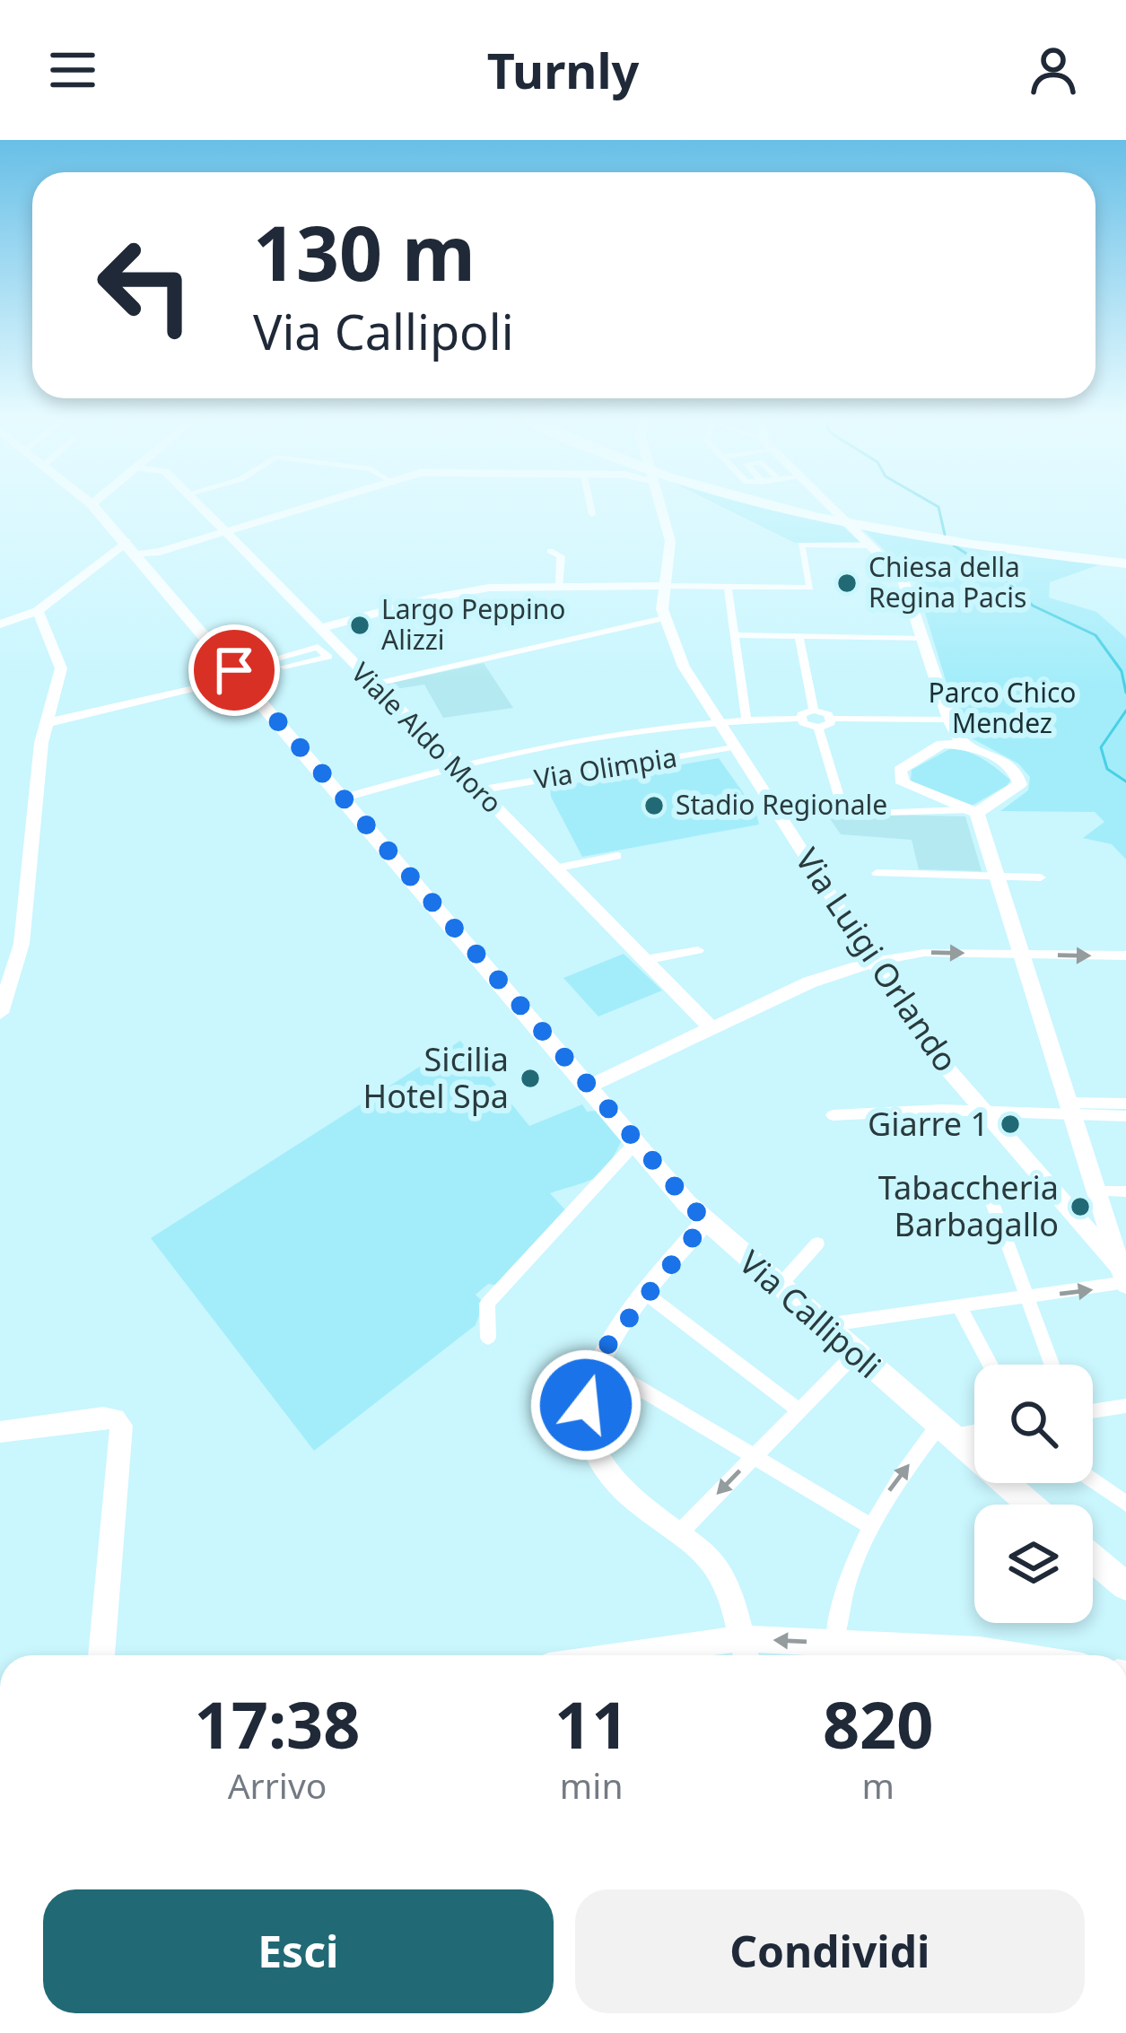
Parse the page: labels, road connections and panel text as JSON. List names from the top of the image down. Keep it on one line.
{"streets":{"main road":["Via Callipoli"],"street":["Viale Aldo Moro","Via Olimpia","Via Luigi Orlando"]},"crossings":[["Viale Aldo Moro","Via Olimpia"],["Via Olimpia","Via Luigi Orlando"]],"parks":["Parco Chico Mendez"],"places":["Chiesa della Regina Pacis","Largo Peppino Alizzi","Stadio Regionale","Sicilia Hotel Spa","Giarre 1","Tabaccheria Barbagallo"],"page":{"header":"Turnly","turn":["130 m","Via Callipoli"],"eta":["17:38","Arrivo","11","min","820","m"],"buttons":["Esci","Condividi"]}}
